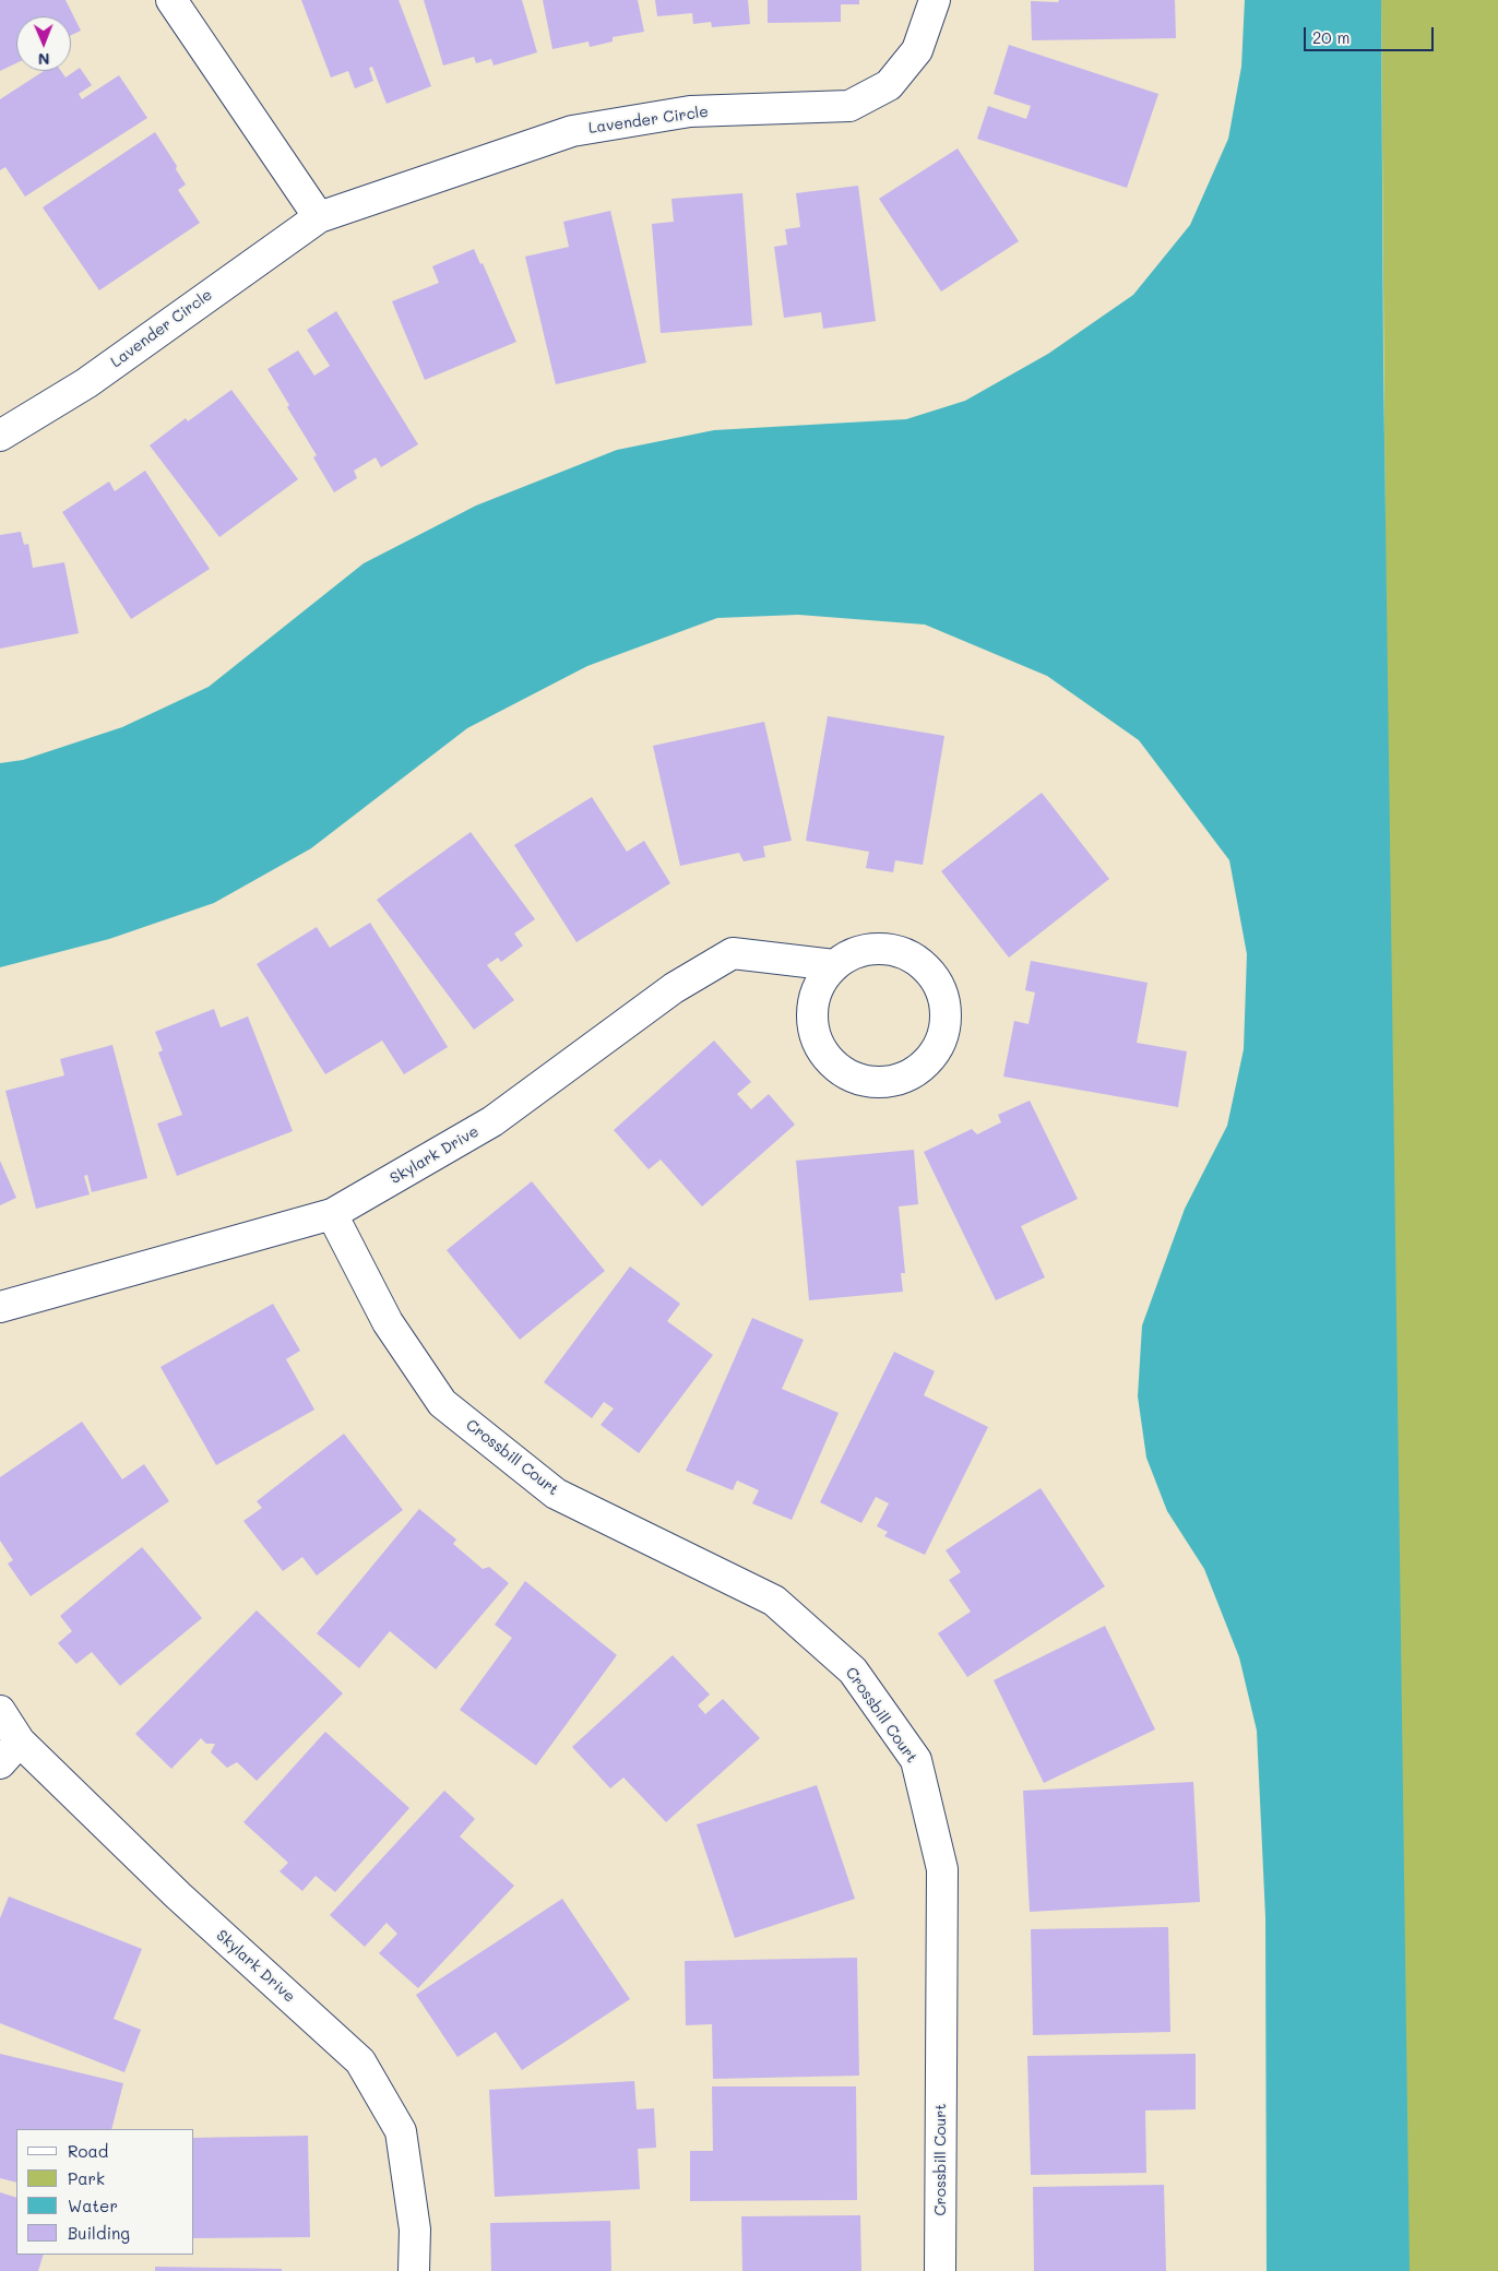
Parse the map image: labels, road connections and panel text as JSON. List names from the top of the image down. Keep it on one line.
{"streets":{"street":["Lavender Circle","Skylark Drive","Crossbill Court"]},"crossings":[["Skylark Drive","Crossbill Court"]],"legend":["Road","Park","Water","Building"],"scale_bar":"20 m","north":"bottom"}
